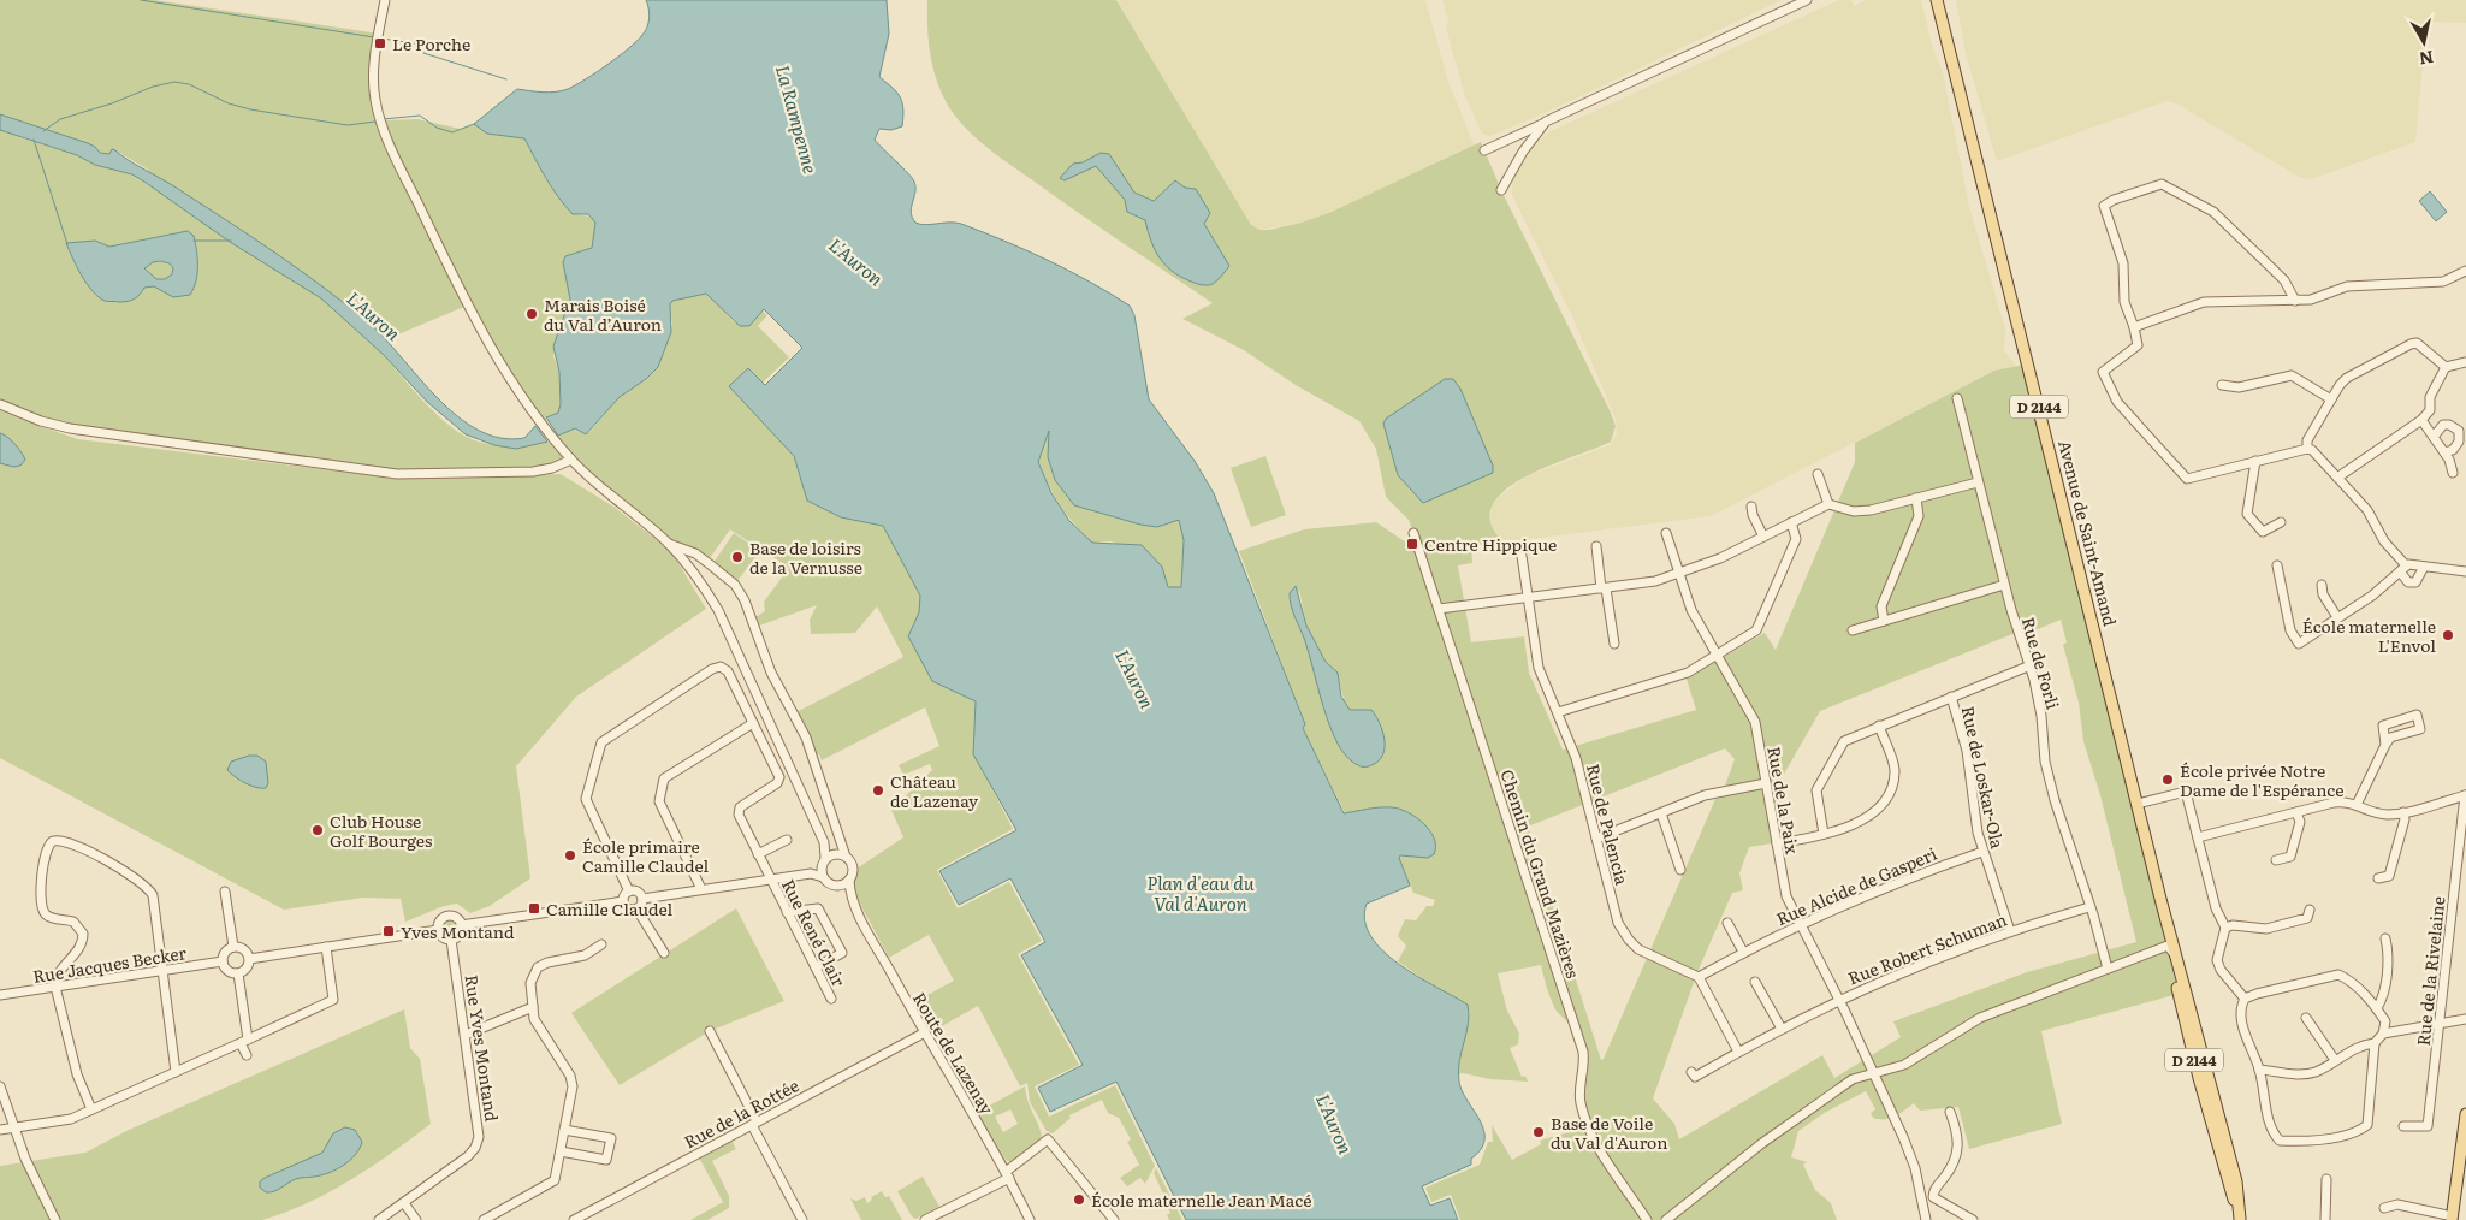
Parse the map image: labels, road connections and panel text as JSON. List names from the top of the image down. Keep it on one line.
{"streets":{"main road":["D 2144","Avenue de Saint-Amand"],"street":["Rue de Forli","Rue de Loskar-Ola","Rue de la Paix","Rue de Palencia","Chemin du Grand Mazières","Rue Alcide de Gasperi","Rue René Clair","Rue Robert Schuman","Rue Jacques Becker","Rue de la Rivelaine","Rue Yves Montand","Route de Lazenay","Rue de la Rottée"]},"crossings":[["Rue de Forli","Rue Robert Schuman"],["Rue de Loskar-Ola","Rue Alcide de Gasperi"],["Rue de Loskar-Ola","Rue Robert Schuman"],["Rue de la Paix","Rue Alcide de Gasperi"],["Rue de la Paix","Rue Robert Schuman"],["Rue de Palencia","Rue Alcide de Gasperi"],["Route de Lazenay","Rue de la Rottée"]],"water":["La Rampenne","L'Auron","Plan d'eau du Val d'Auron"],"places":{"transit":["Le Porche","Centre Hippique","Camille Claudel","Yves Montand"],"other":["Marais Boisé du Val d’Auron","Base de loisirs de la Vernusse","École maternelle L'Envol","École privée Notre Dame de l'Espérance","Château de Lazenay","Club House Golf Bourges","École primaire Camille Claudel","Base de Voile du Val d'Auron","École maternelle Jean Macé"]},"north":"bottom"}
